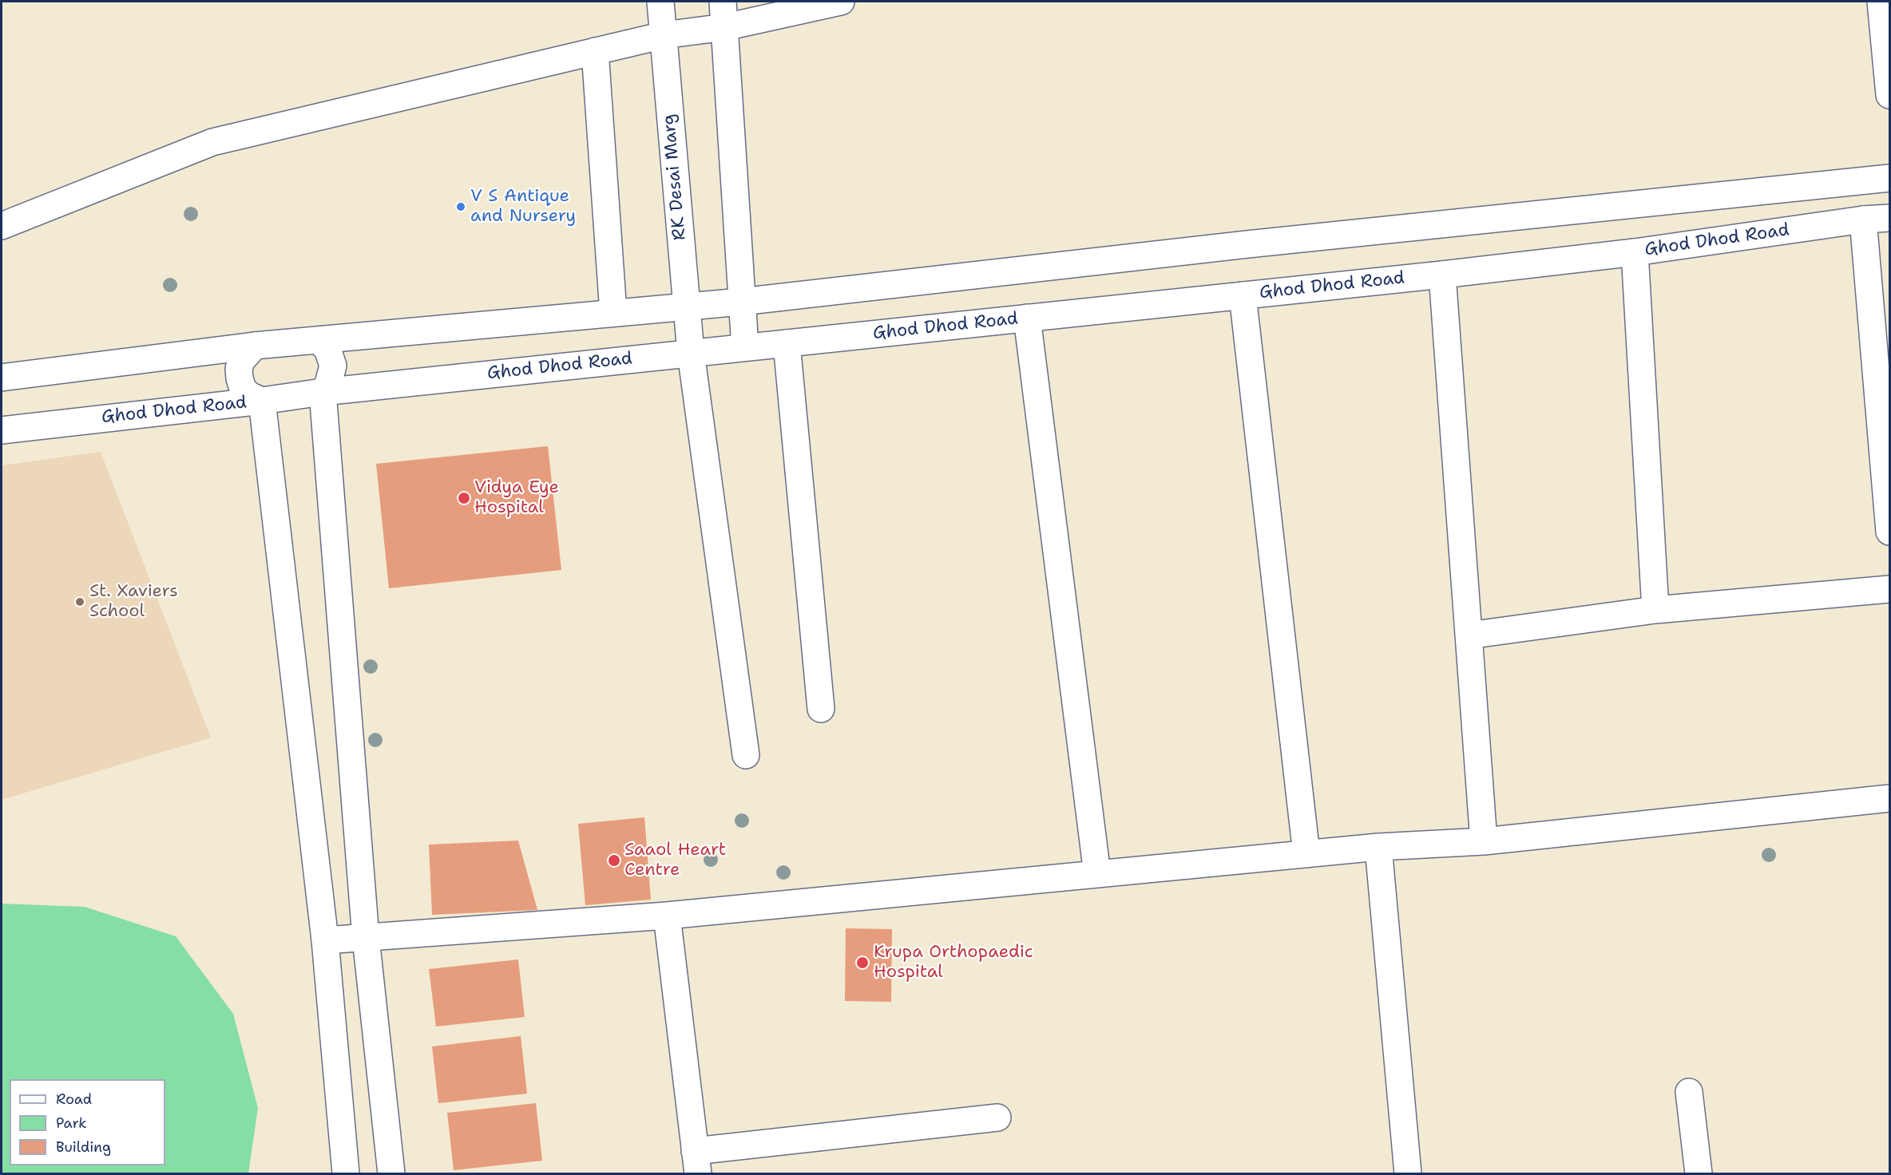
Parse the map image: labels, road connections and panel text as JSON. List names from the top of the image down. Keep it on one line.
{"streets":{"street":["RK Desai Marg","Ghod Dhod Road"]},"crossings":[["RK Desai Marg","Ghod Dhod Road"]],"places":["V S Antique and Nursery","Vidya Eye Hospital","St. Xaviers School","Saaol Heart Centre","Krupa Orthopaedic Hospital"],"legend":["Road","Park","Building"]}
